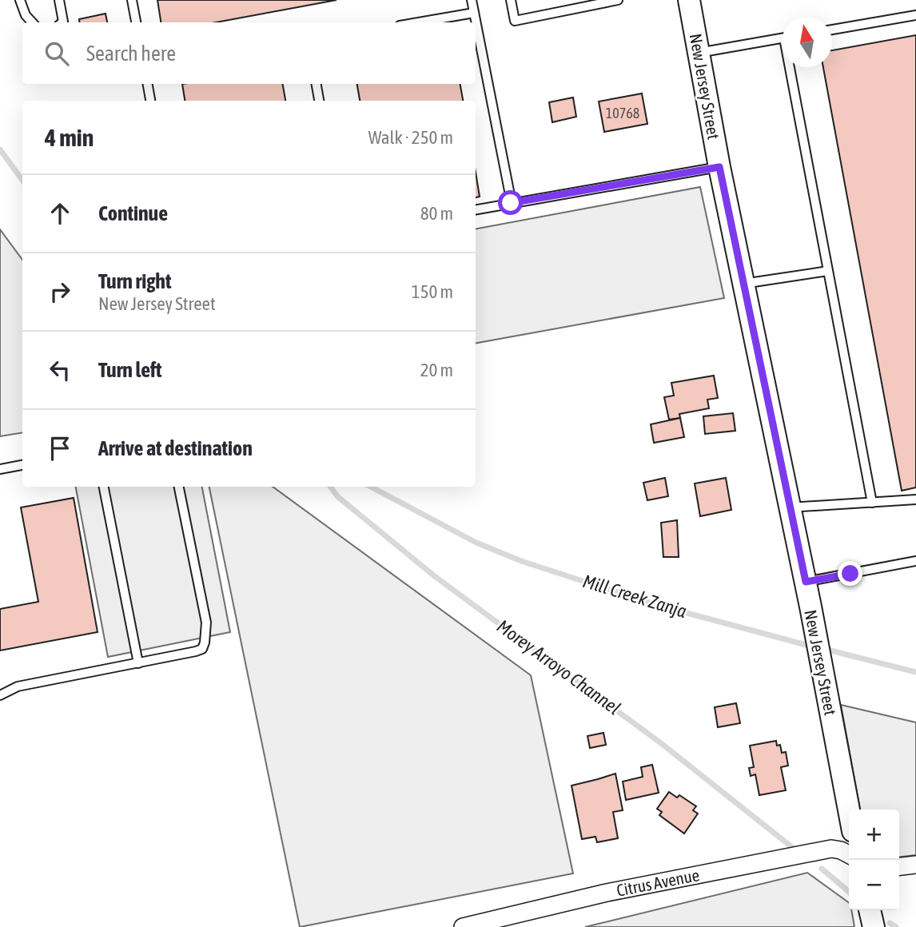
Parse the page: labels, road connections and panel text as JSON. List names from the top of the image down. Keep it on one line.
{"streets":{"street":["New Jersey Street","Citrus Avenue"]},"water":["Mill Creek Zanja","Morey Arroyo Channel"],"house_numbers":["10768"],"north":"top","page":{"search":"Search here","heading":["4 min","Walk · 250 m"],"list":[["Continue","80 m"],["Turn right","New Jersey Street","150 m"],["Turn left","20 m"],"Arrive at destination"],"map_buttons":["+","−"]}}
